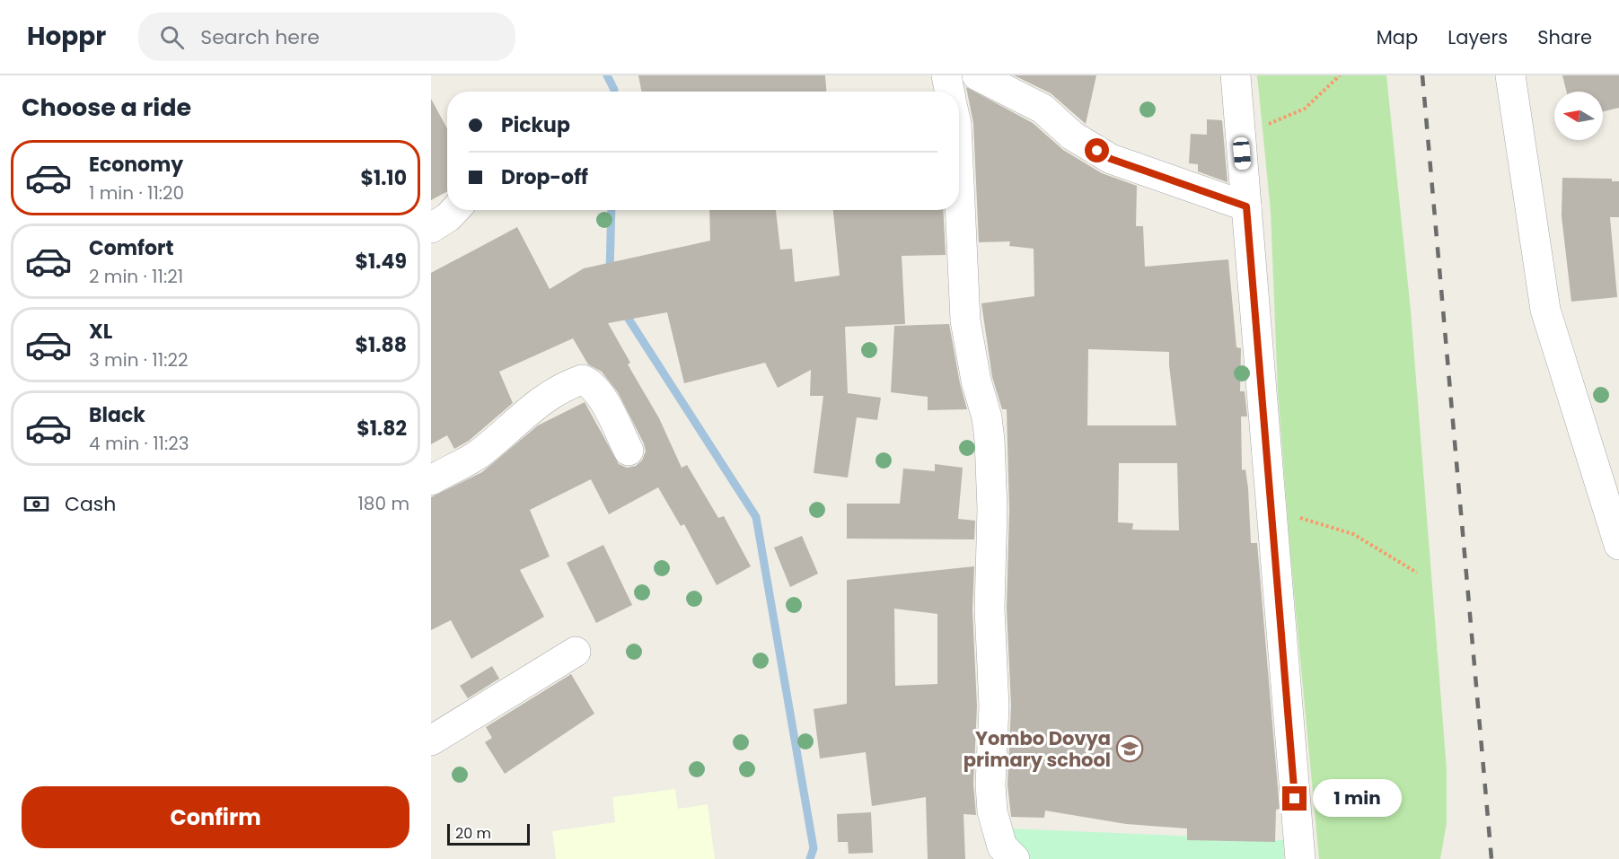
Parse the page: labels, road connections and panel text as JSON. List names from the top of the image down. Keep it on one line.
{"places":{"school or university":["Yombo Dovya primary school"]},"scale_bar":"20 m","north":"left","page":{"header":"Hoppr","search":"Search here","nav":["Map","Layers","Share"],"heading":"Choose a ride","banner":["Pickup","Drop-off"],"list":[{"name":"Economy","note":"1 min · 11:20","value":"$1.10"},{"name":"Comfort","note":"2 min · 11:21","value":"$1.49"},{"name":"XL","note":"3 min · 11:22","value":"$1.88"},{"name":"Black","note":"4 min · 11:23","value":"$1.82"}],"pay":["Cash","180 m"],"buttons":"Confirm","bubble":"1 min","scale":"20 m"}}
